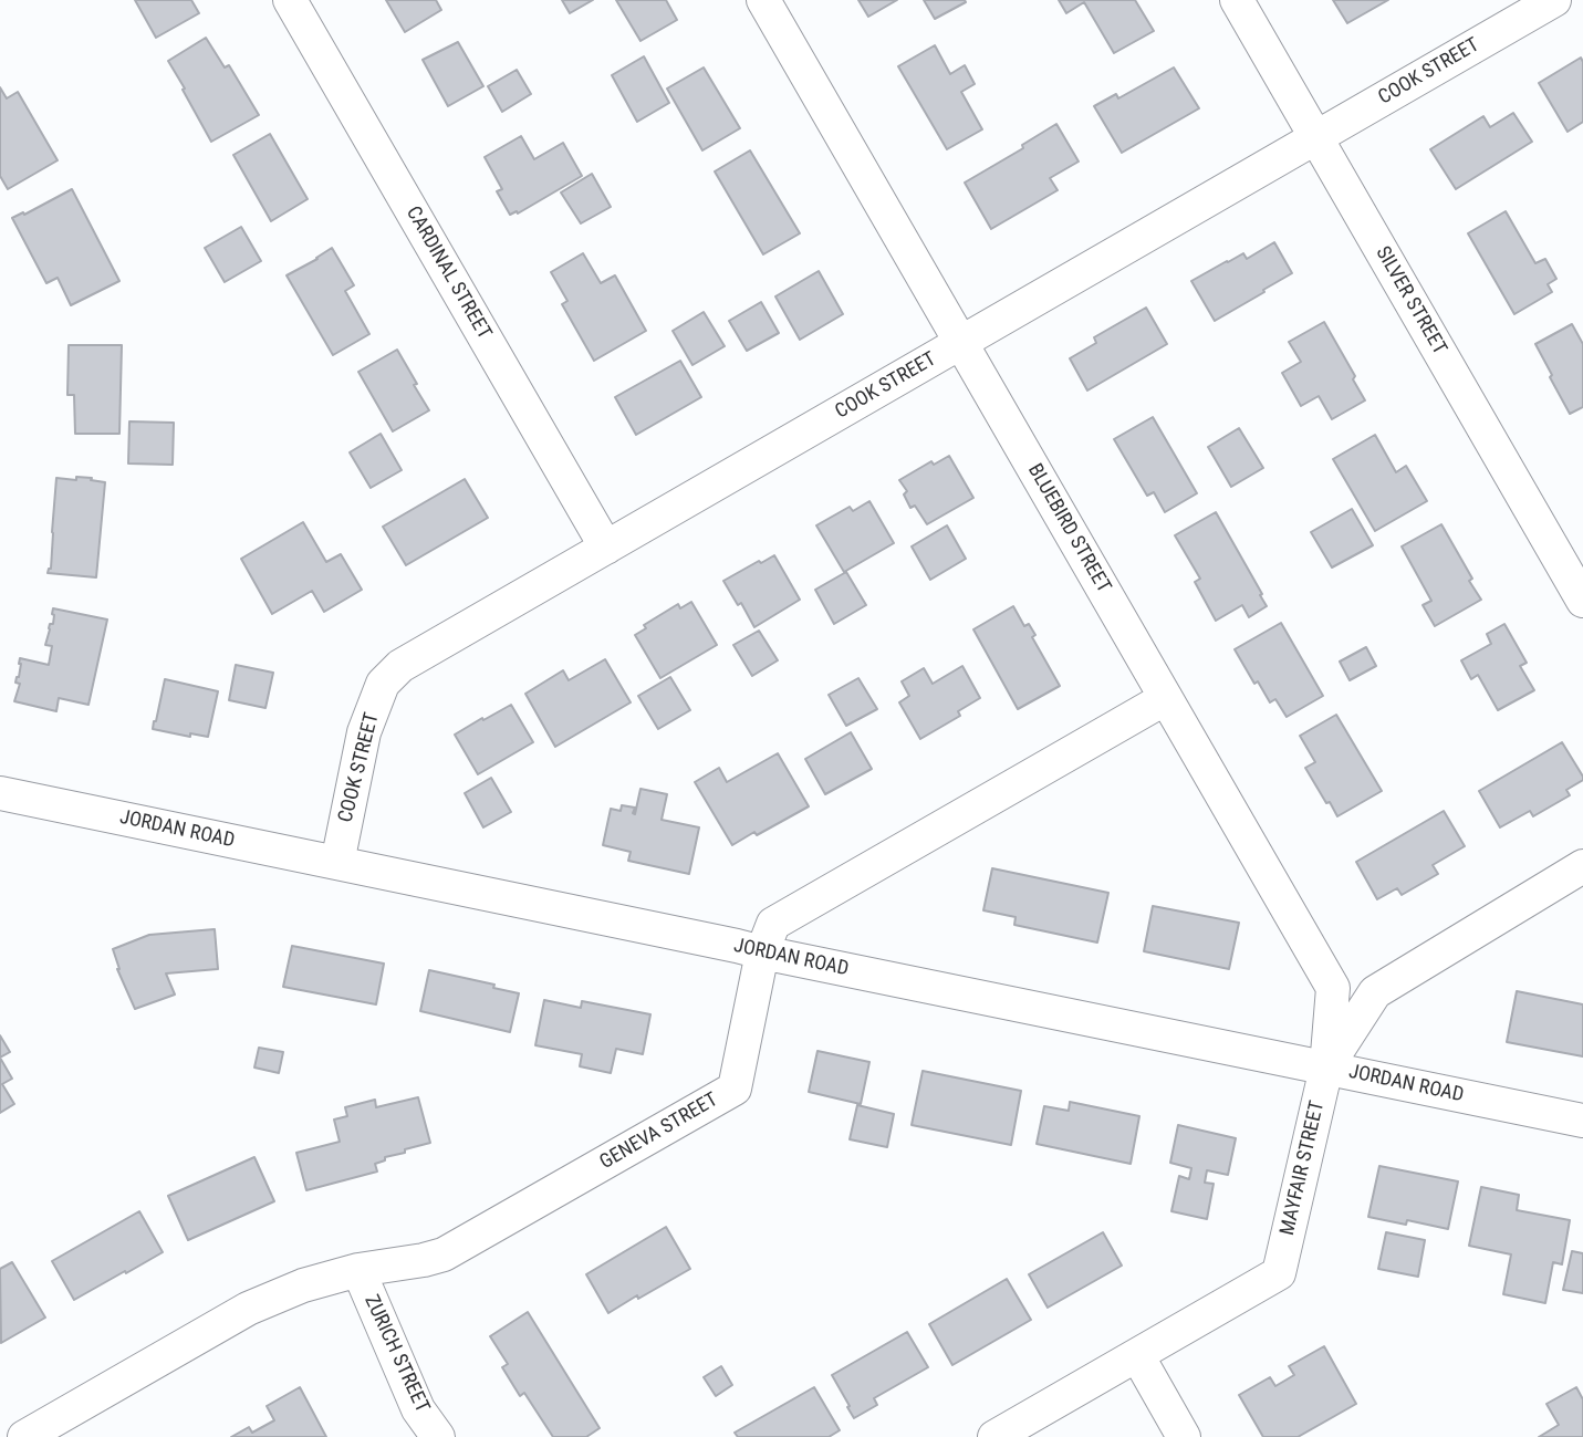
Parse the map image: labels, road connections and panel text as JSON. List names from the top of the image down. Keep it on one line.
{"streets":{"street":["COOK STREET","CARDINAL STREET","SILVER STREET","BLUEBIRD STREET","JORDAN ROAD","GENEVA STREET","MAYFAIR STREET","ZURICH STREET"]},"crossings":[["COOK STREET","CARDINAL STREET"],["COOK STREET","SILVER STREET"],["COOK STREET","BLUEBIRD STREET"],["COOK STREET","JORDAN ROAD"],["BLUEBIRD STREET","JORDAN ROAD"],["BLUEBIRD STREET","GENEVA STREET"],["BLUEBIRD STREET","MAYFAIR STREET"],["JORDAN ROAD","GENEVA STREET"],["JORDAN ROAD","MAYFAIR STREET"],["GENEVA STREET","ZURICH STREET"]]}
